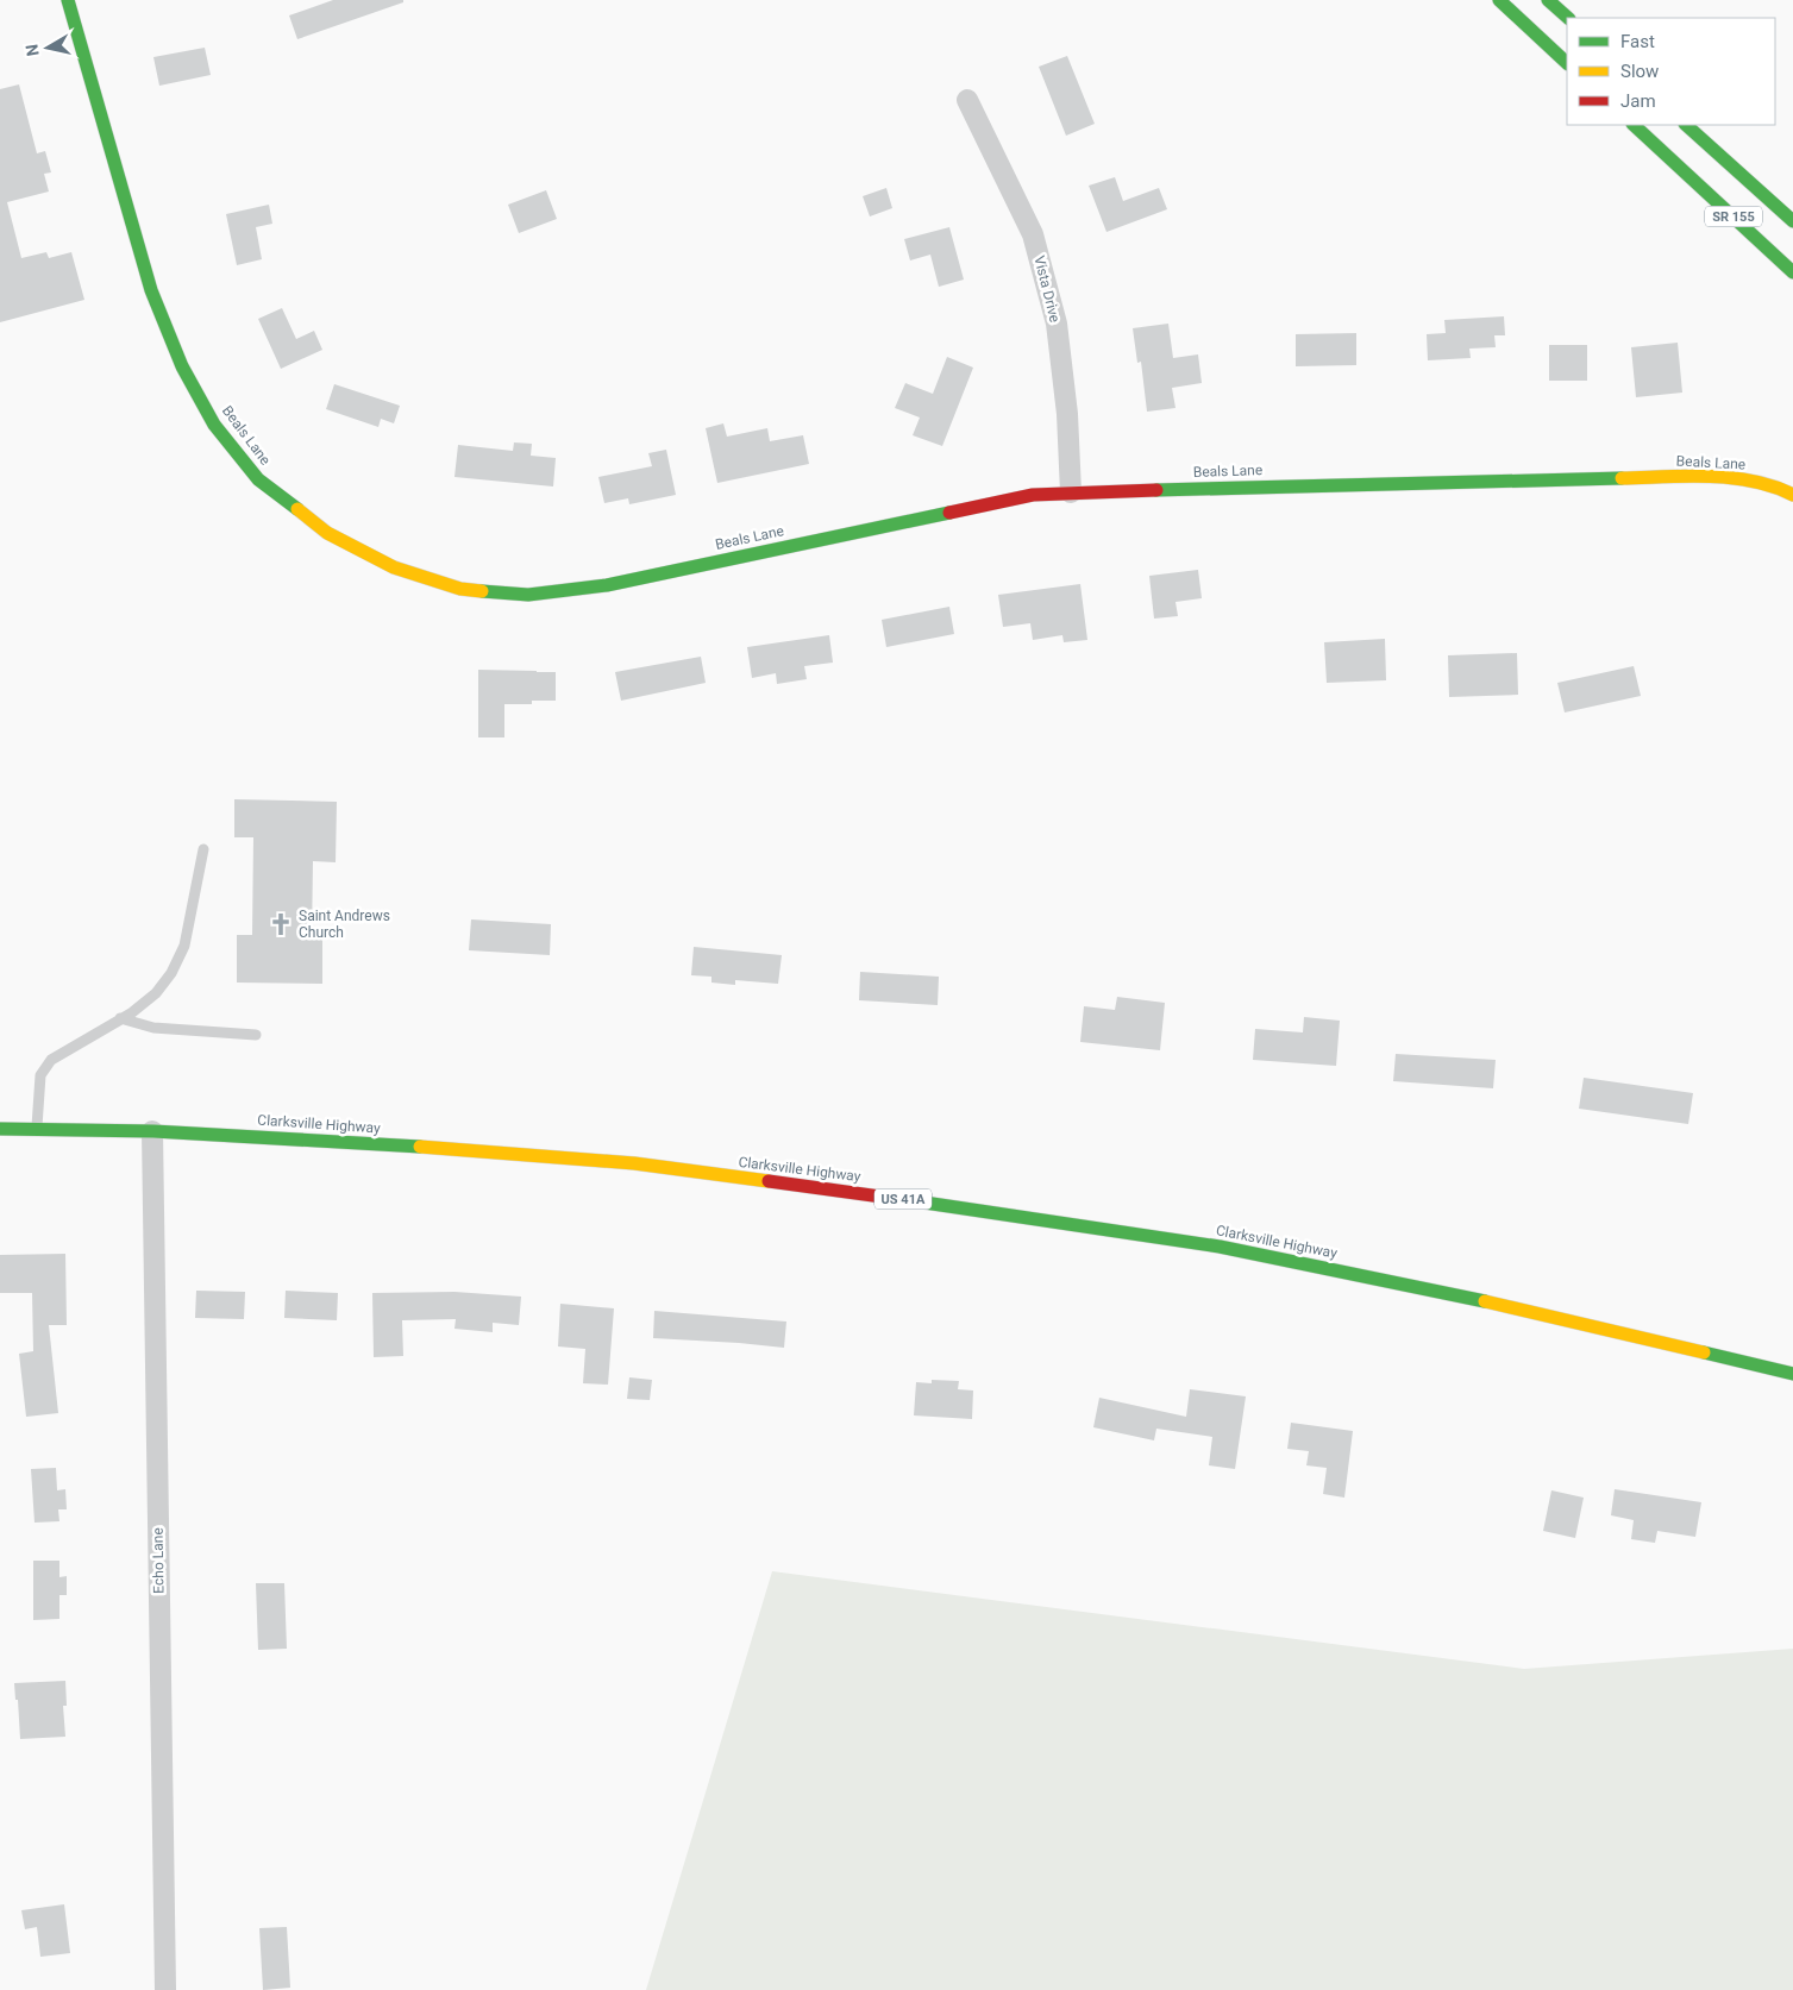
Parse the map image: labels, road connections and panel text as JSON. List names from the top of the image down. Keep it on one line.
{"streets":{"main road":["SR 155","Beals Lane","Clarksville Highway","US 41A"],"street":["Vista Drive","Echo Lane"]},"crossings":[["Vista Drive","Beals Lane"],["Clarksville Highway","Echo Lane"]],"places":{"church":["Saint Andrews Church"]},"legend":["Fast","Slow","Jam"],"north":"left"}
